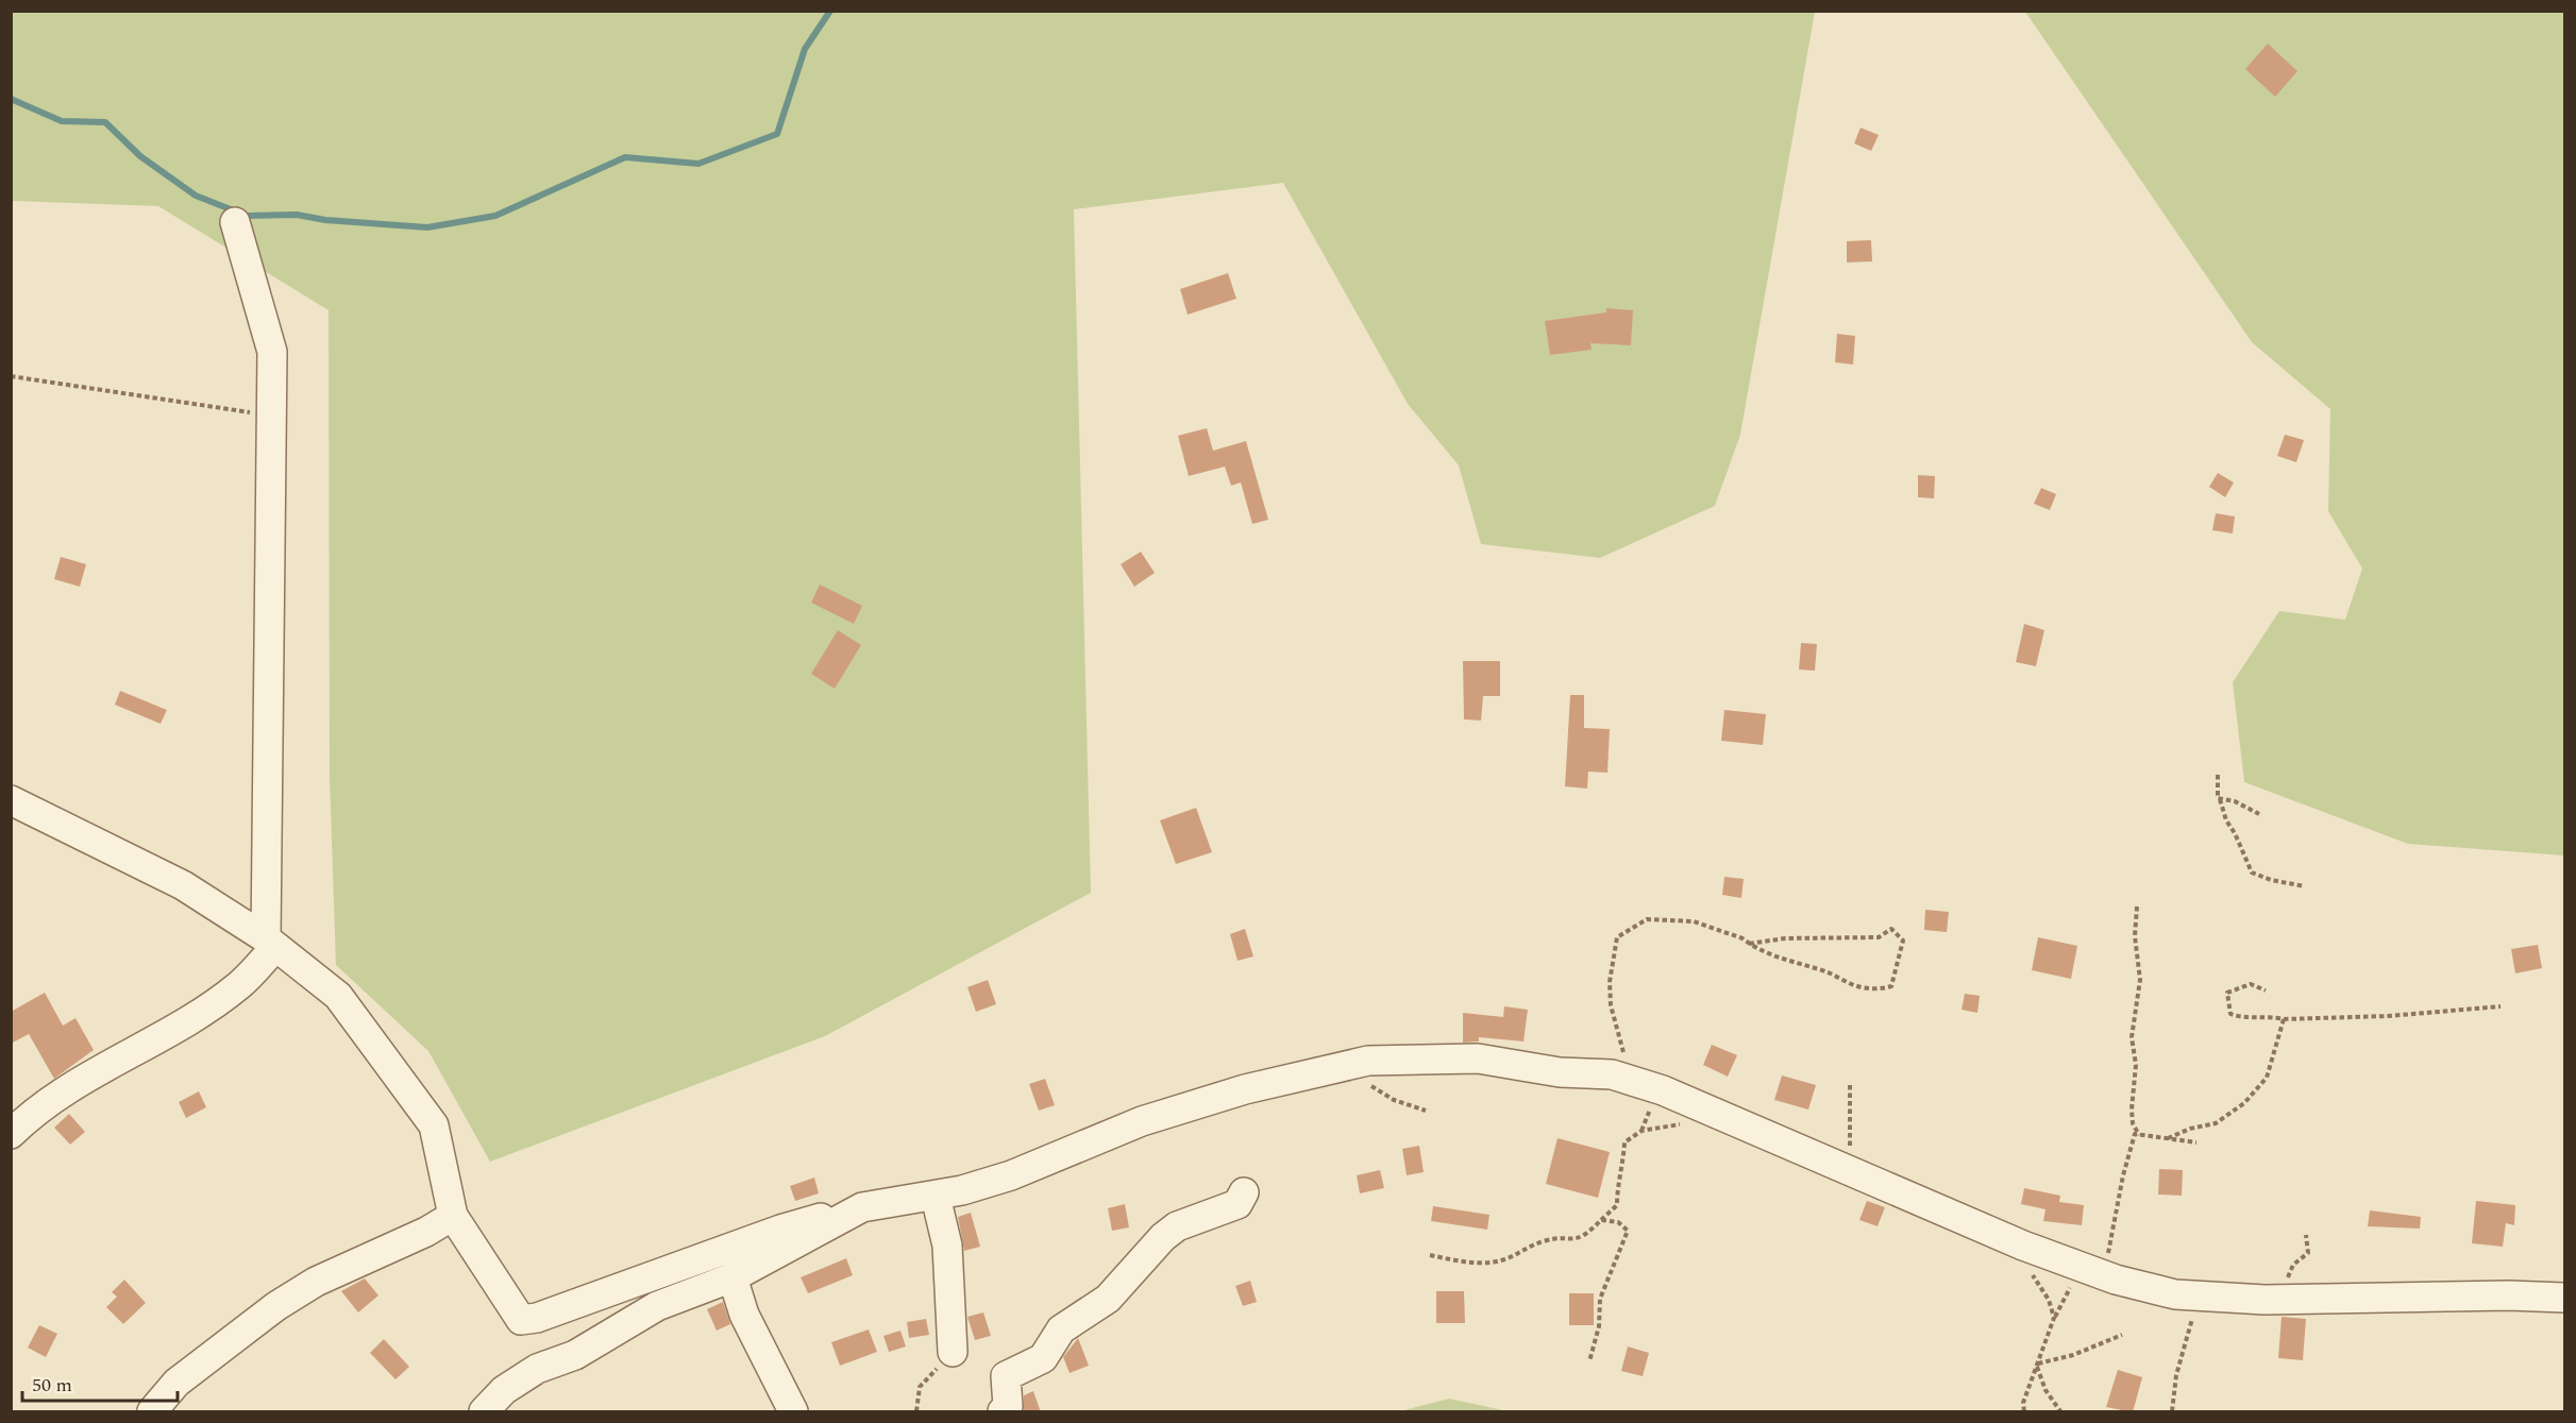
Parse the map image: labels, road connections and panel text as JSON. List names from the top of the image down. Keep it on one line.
{"scale_bar":"50 m"}
